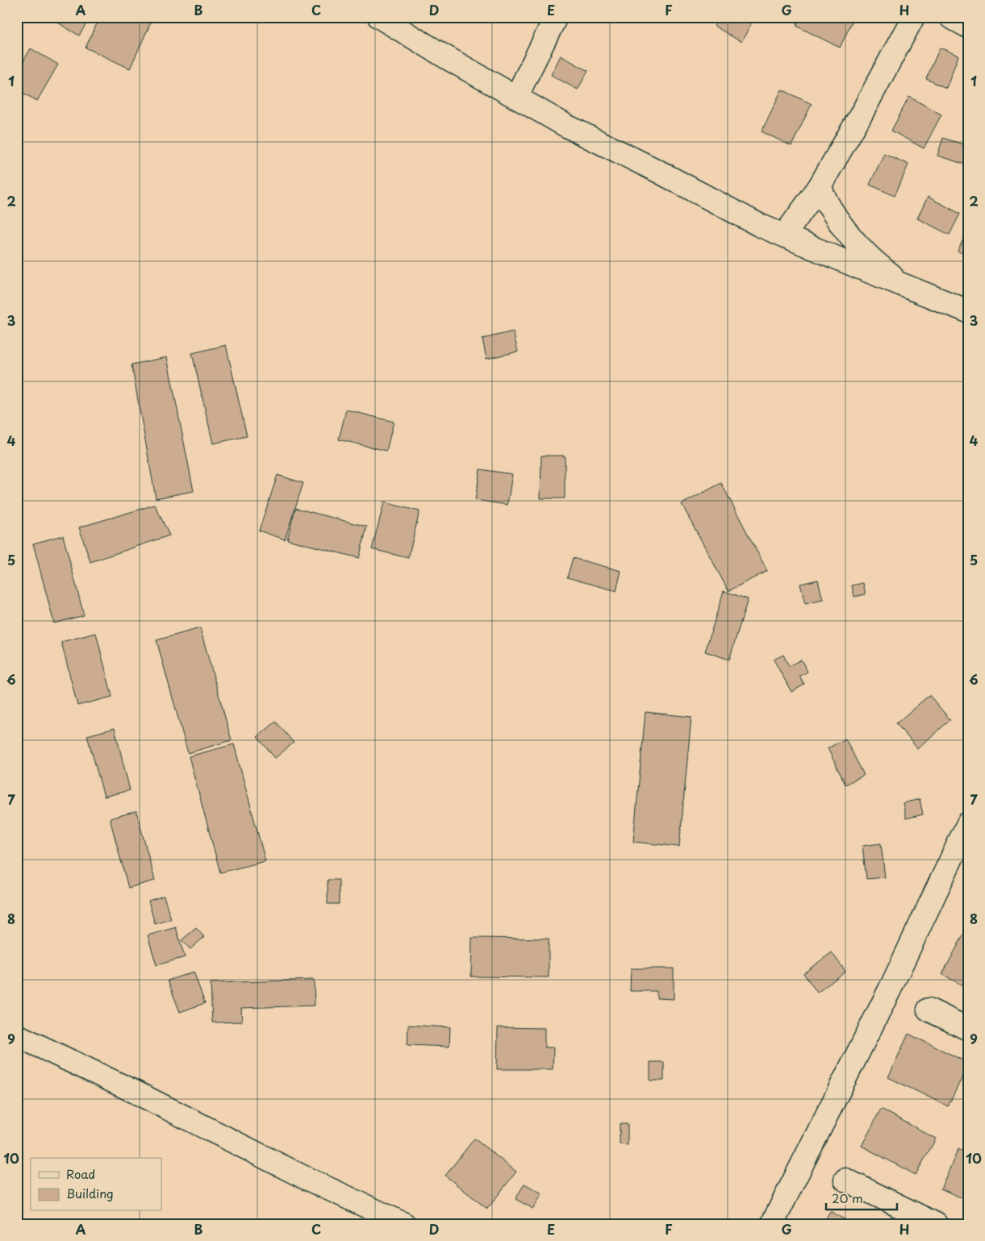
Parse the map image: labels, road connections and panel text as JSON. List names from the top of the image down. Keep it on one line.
{"legend":["Road","Building"],"scale_bar":"20 m","grid":{"columns":["A","B","C","D","E","F","G","H"],"rows":["1","2","3","4","5","6","7","8","9","10"]}}
